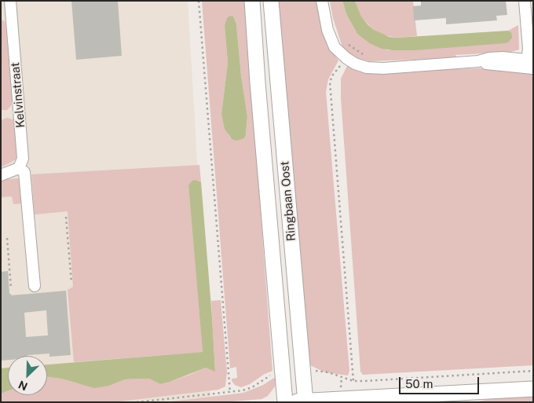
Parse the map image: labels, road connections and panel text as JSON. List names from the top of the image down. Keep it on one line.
{"streets":{"main road":["Ringbaan Oost"],"street":["Kelvinstraat"]},"scale_bar":"50 m","north":"bottom left"}
